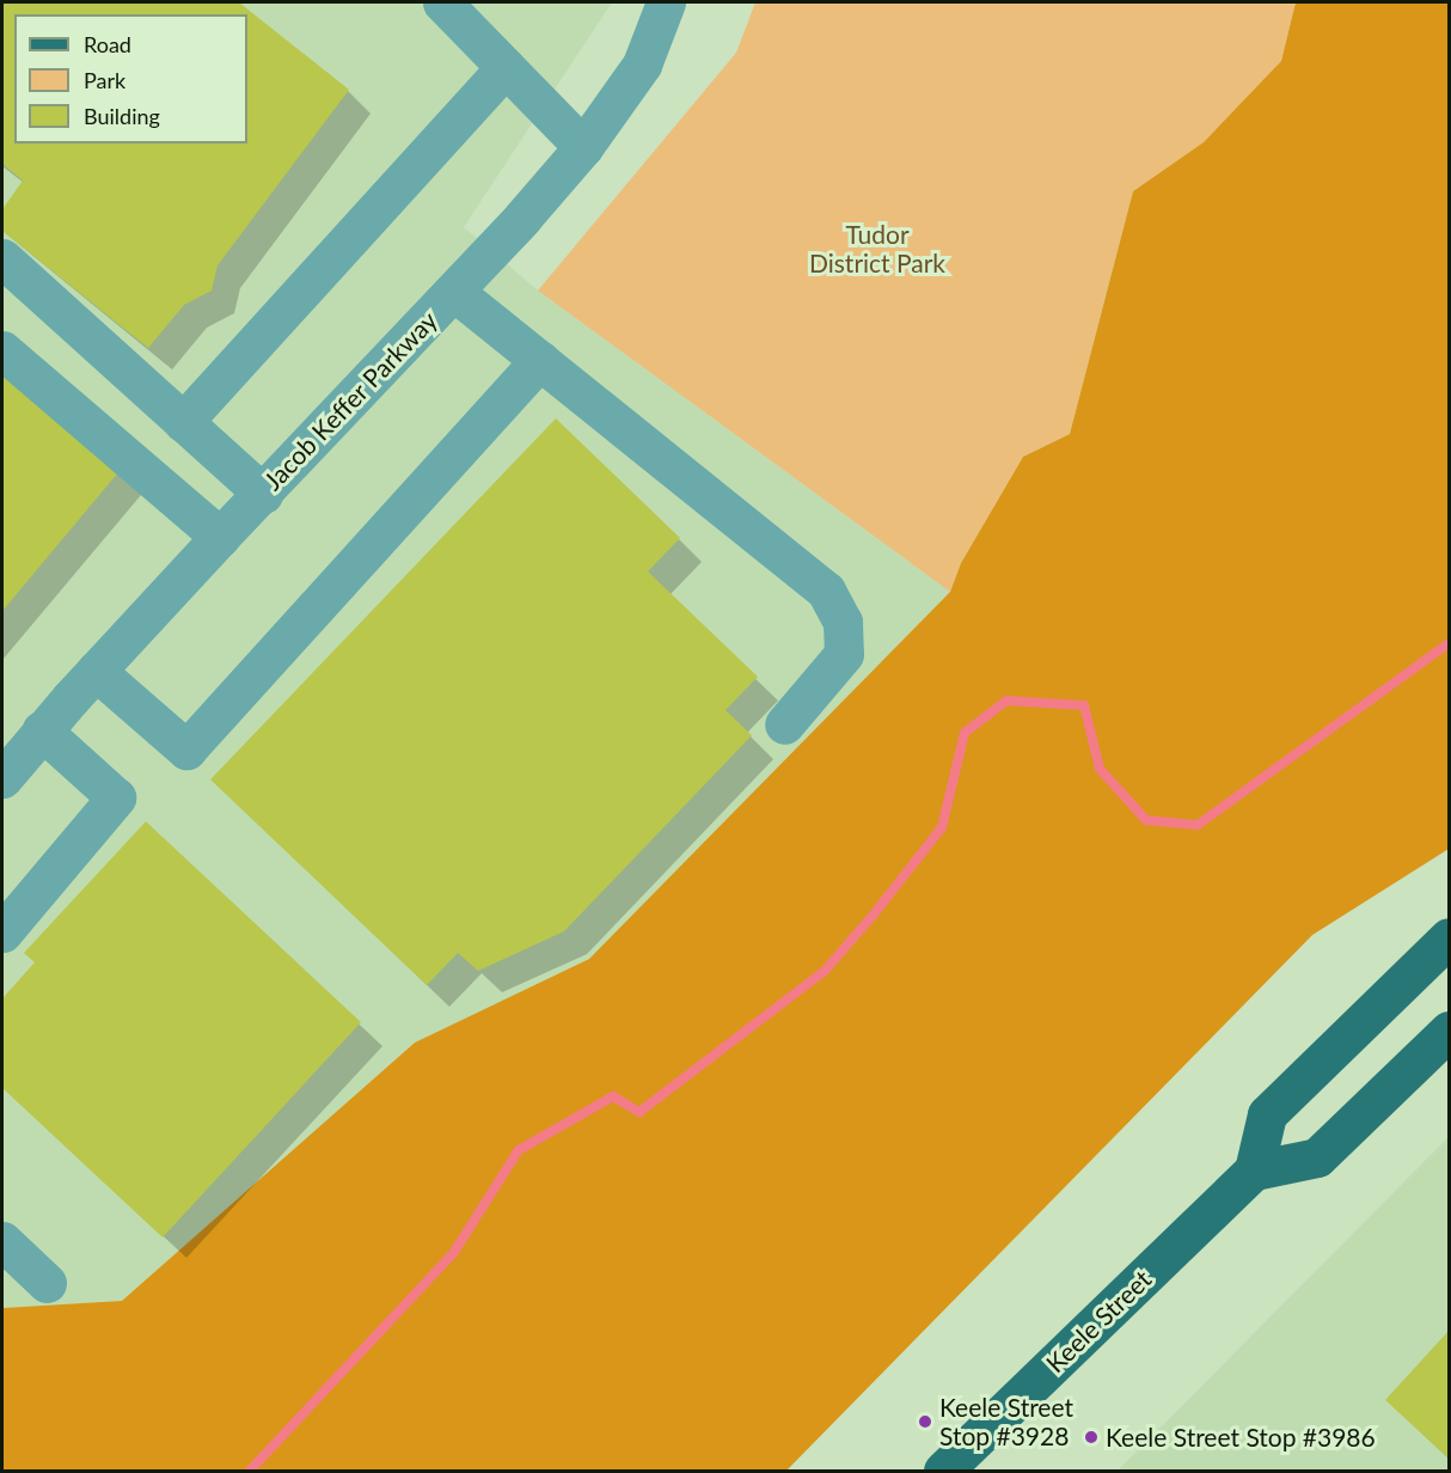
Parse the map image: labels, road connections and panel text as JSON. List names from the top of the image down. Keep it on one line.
{"streets":{"main road":["Keele Street"],"street":["Jacob Keffer Parkway"]},"parks":["Tudor District Park"],"places":["Keele Street Stop #3928","Keele Street Stop #3986"],"legend":["Road","Park","Building"]}
